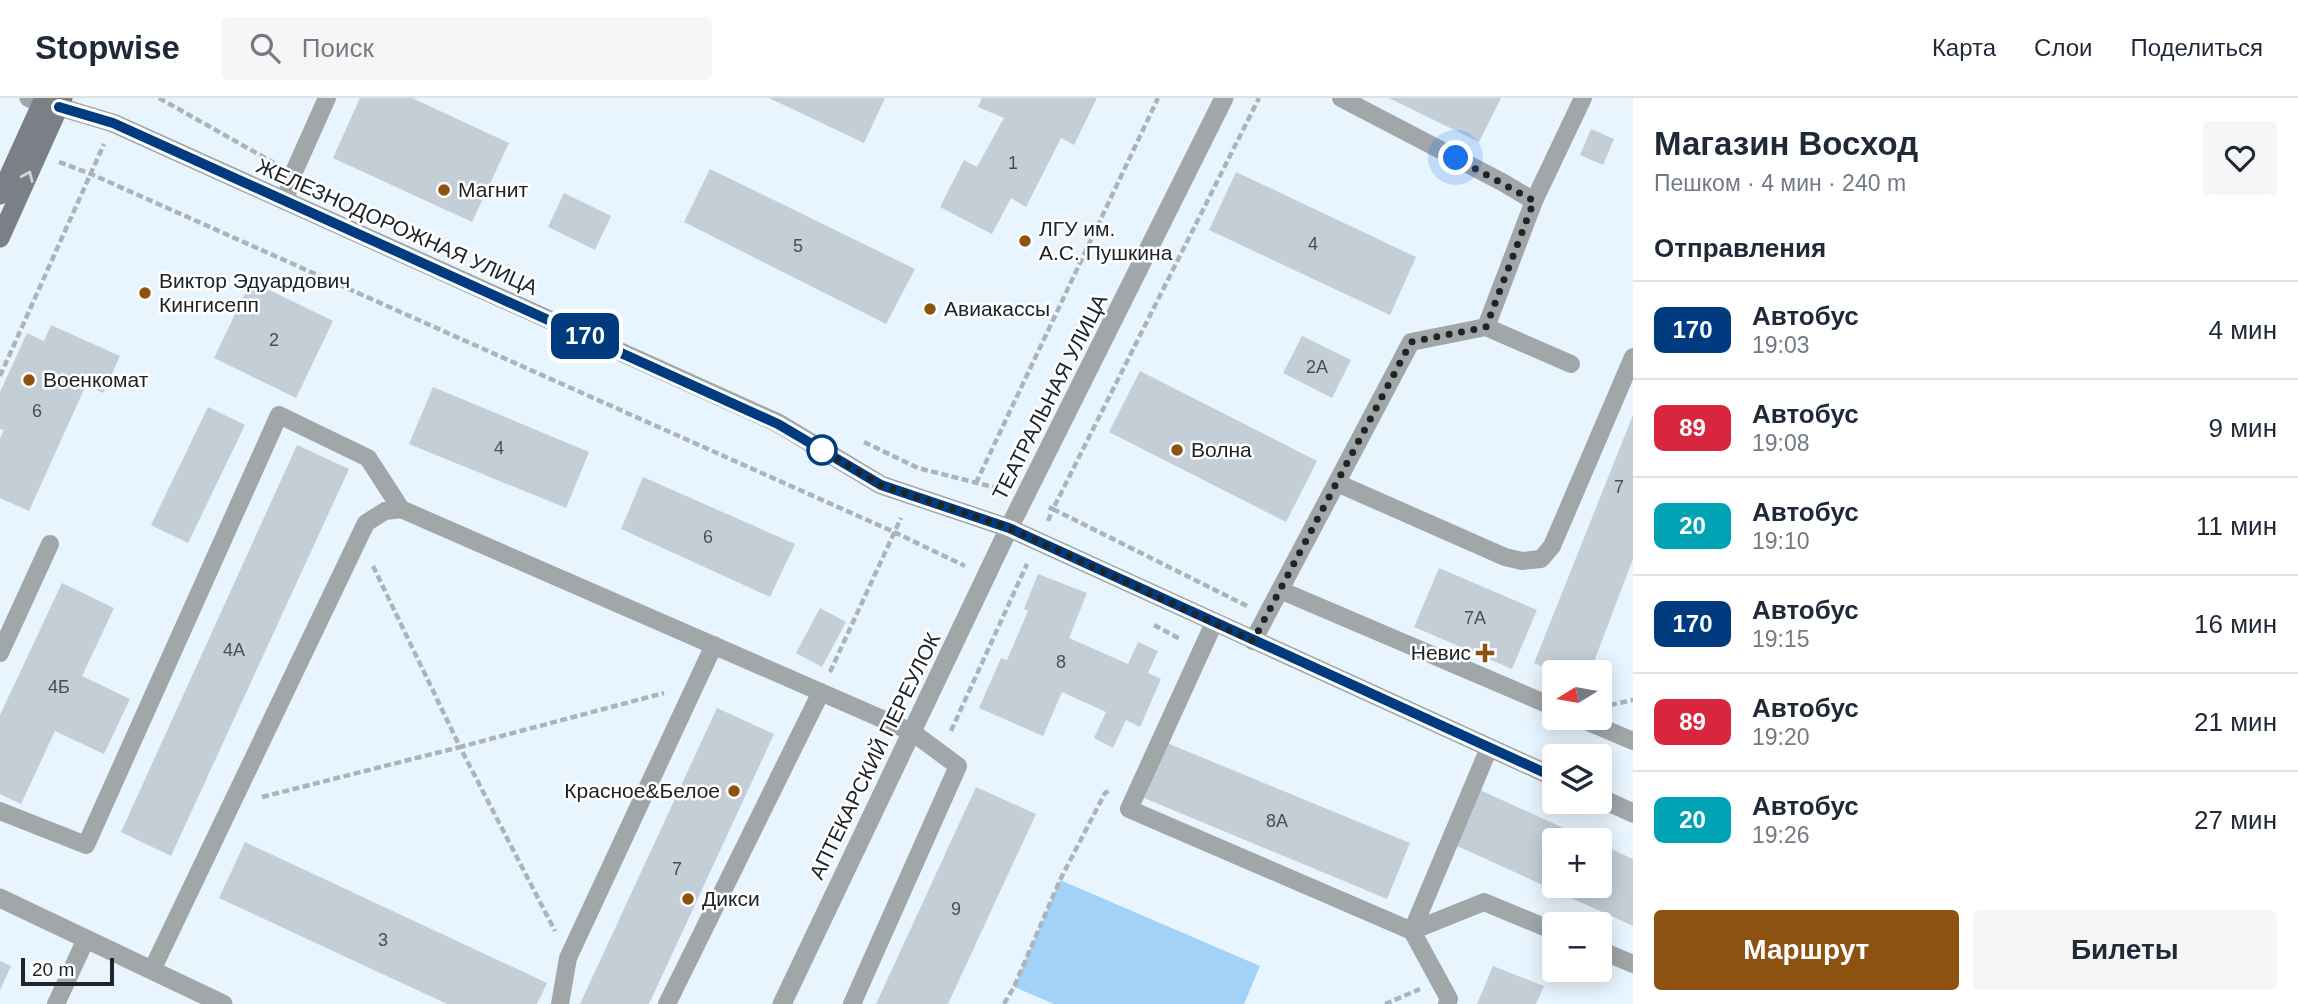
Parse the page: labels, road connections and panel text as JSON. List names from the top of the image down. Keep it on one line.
{"streets":{"street":["ЖЕЛЕЗНОДОРОЖНАЯ УЛИЦА","ТЕАТРАЛЬНАЯ УЛИЦА","АПТЕКАРСКИЙ ПЕРЕУЛОК"]},"crossings":[["ЖЕЛЕЗНОДОРОЖНАЯ УЛИЦА","ТЕАТРАЛЬНАЯ УЛИЦА"],["ЖЕЛЕЗНОДОРОЖНАЯ УЛИЦА","АПТЕКАРСКИЙ ПЕРЕУЛОК"],["ТЕАТРАЛЬНАЯ УЛИЦА","АПТЕКАРСКИЙ ПЕРЕУЛОК"]],"places":{"other":["Магнит","ЛГУ им. А.С. Пушкина","Виктор Эдуардович Кингисепп","Авиакассы","Военкомат","Волна","Красное&Белое","Дикси"],"health":["Невис"]},"lines":["bus line 170"],"house_numbers":["1","4","5","2","2А","6","4","7","6","7А","4А","8","4Б","8А","7","9","3"],"scale_bar":"20 m","north":"left","page":{"header":"Stopwise","search":"Поиск","nav":["Карта","Слои","Поделиться"],"on_map":"170","heading":[["Магазин Восход","Пешком · 4 мин · 240 m"],"Отправления"],"list":[{"mark":"170","name":"Автобус","note":"19:03","value":"4 мин"},{"mark":"89","name":"Автобус","note":"19:08","value":"9 мин"},{"mark":"20","name":"Автобус","note":"19:10","value":"11 мин"},{"mark":"170","name":"Автобус","note":"19:15","value":"16 мин"},{"mark":"89","name":"Автобус","note":"19:20","value":"21 мин"},{"mark":"20","name":"Автобус","note":"19:26","value":"27 мин"}],"map_buttons":["+","−"],"buttons":["Маршрут","Билеты"],"scale":"20 m"}}
